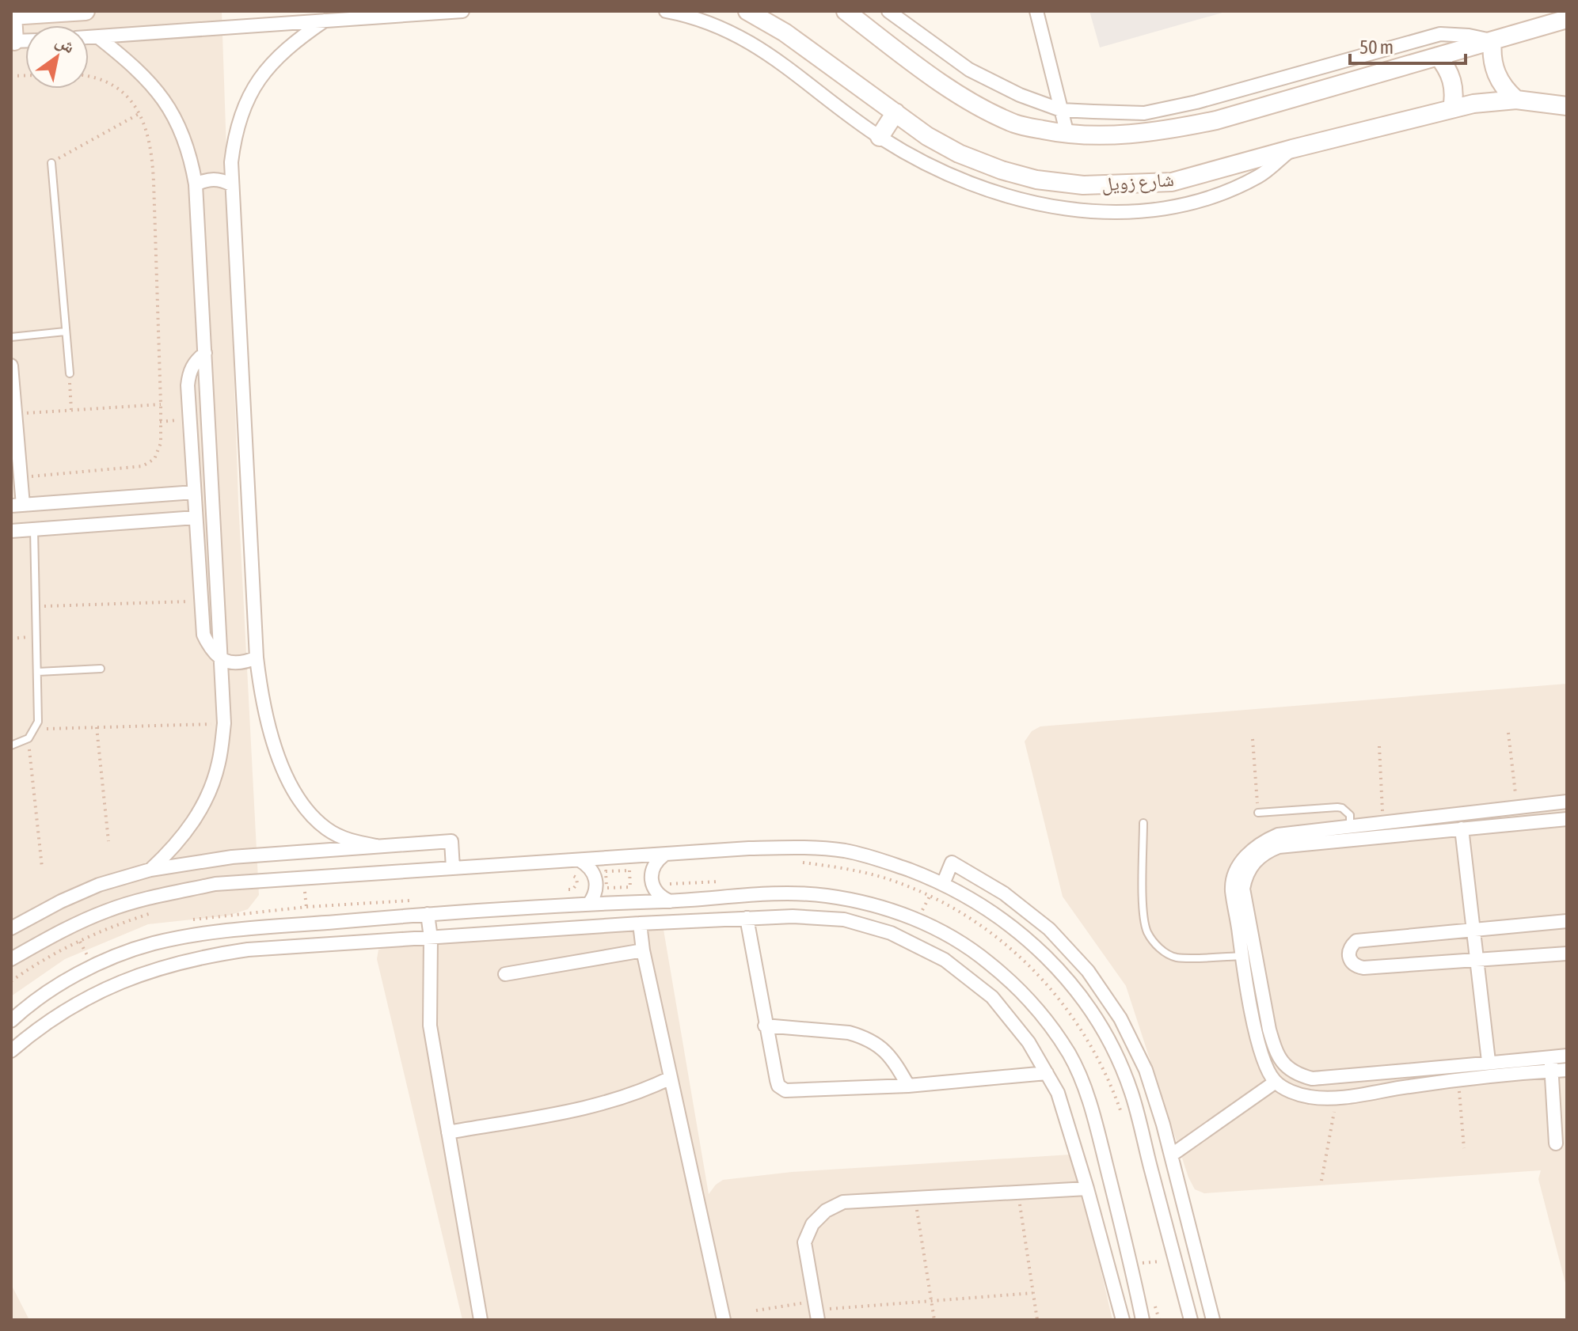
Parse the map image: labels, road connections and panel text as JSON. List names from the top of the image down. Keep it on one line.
{"streets":{"main road":["شارع زويل"]},"scale_bar":"50 m","north":"top right"}
